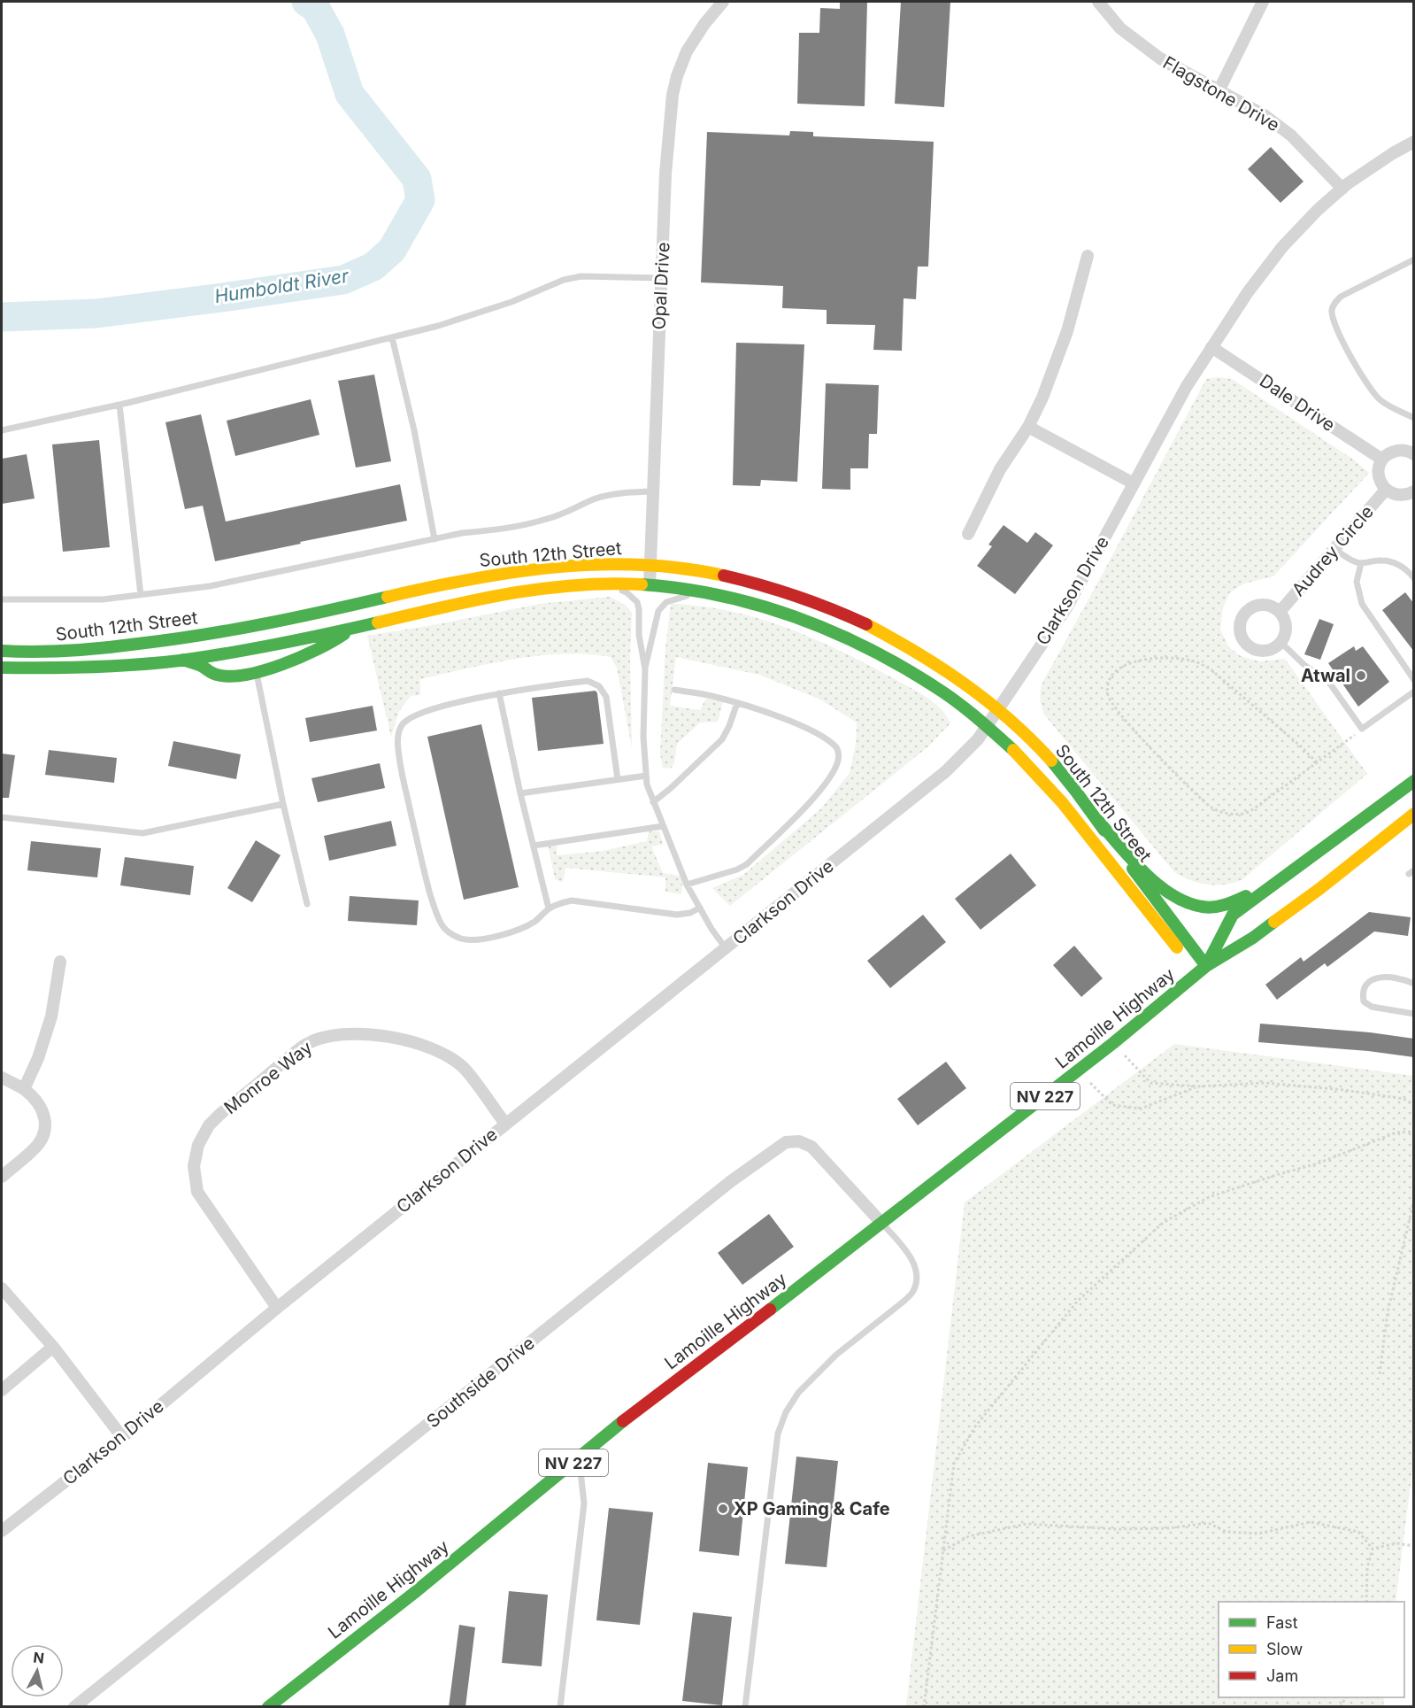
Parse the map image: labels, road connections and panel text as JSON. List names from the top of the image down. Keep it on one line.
{"streets":{"main road":["South 12th Street","Lamoille Highway","NV 227"],"street":["Flagstone Drive","Opal Drive","Dale Drive","Audrey Circle","Clarkson Drive","Monroe Way","Southside Drive"]},"crossings":[["Flagstone Drive","Clarkson Drive"],["Opal Drive","South 12th Street"],["Dale Drive","Clarkson Drive"],["South 12th Street","Clarkson Drive"],["South 12th Street","Lamoille Highway"],["Clarkson Drive","Monroe Way"],["Lamoille Highway","Southside Drive"]],"water":["Humboldt River"],"places":["Atwal","XP Gaming & Cafe"],"legend":["Fast","Slow","Jam"],"north":"top"}
